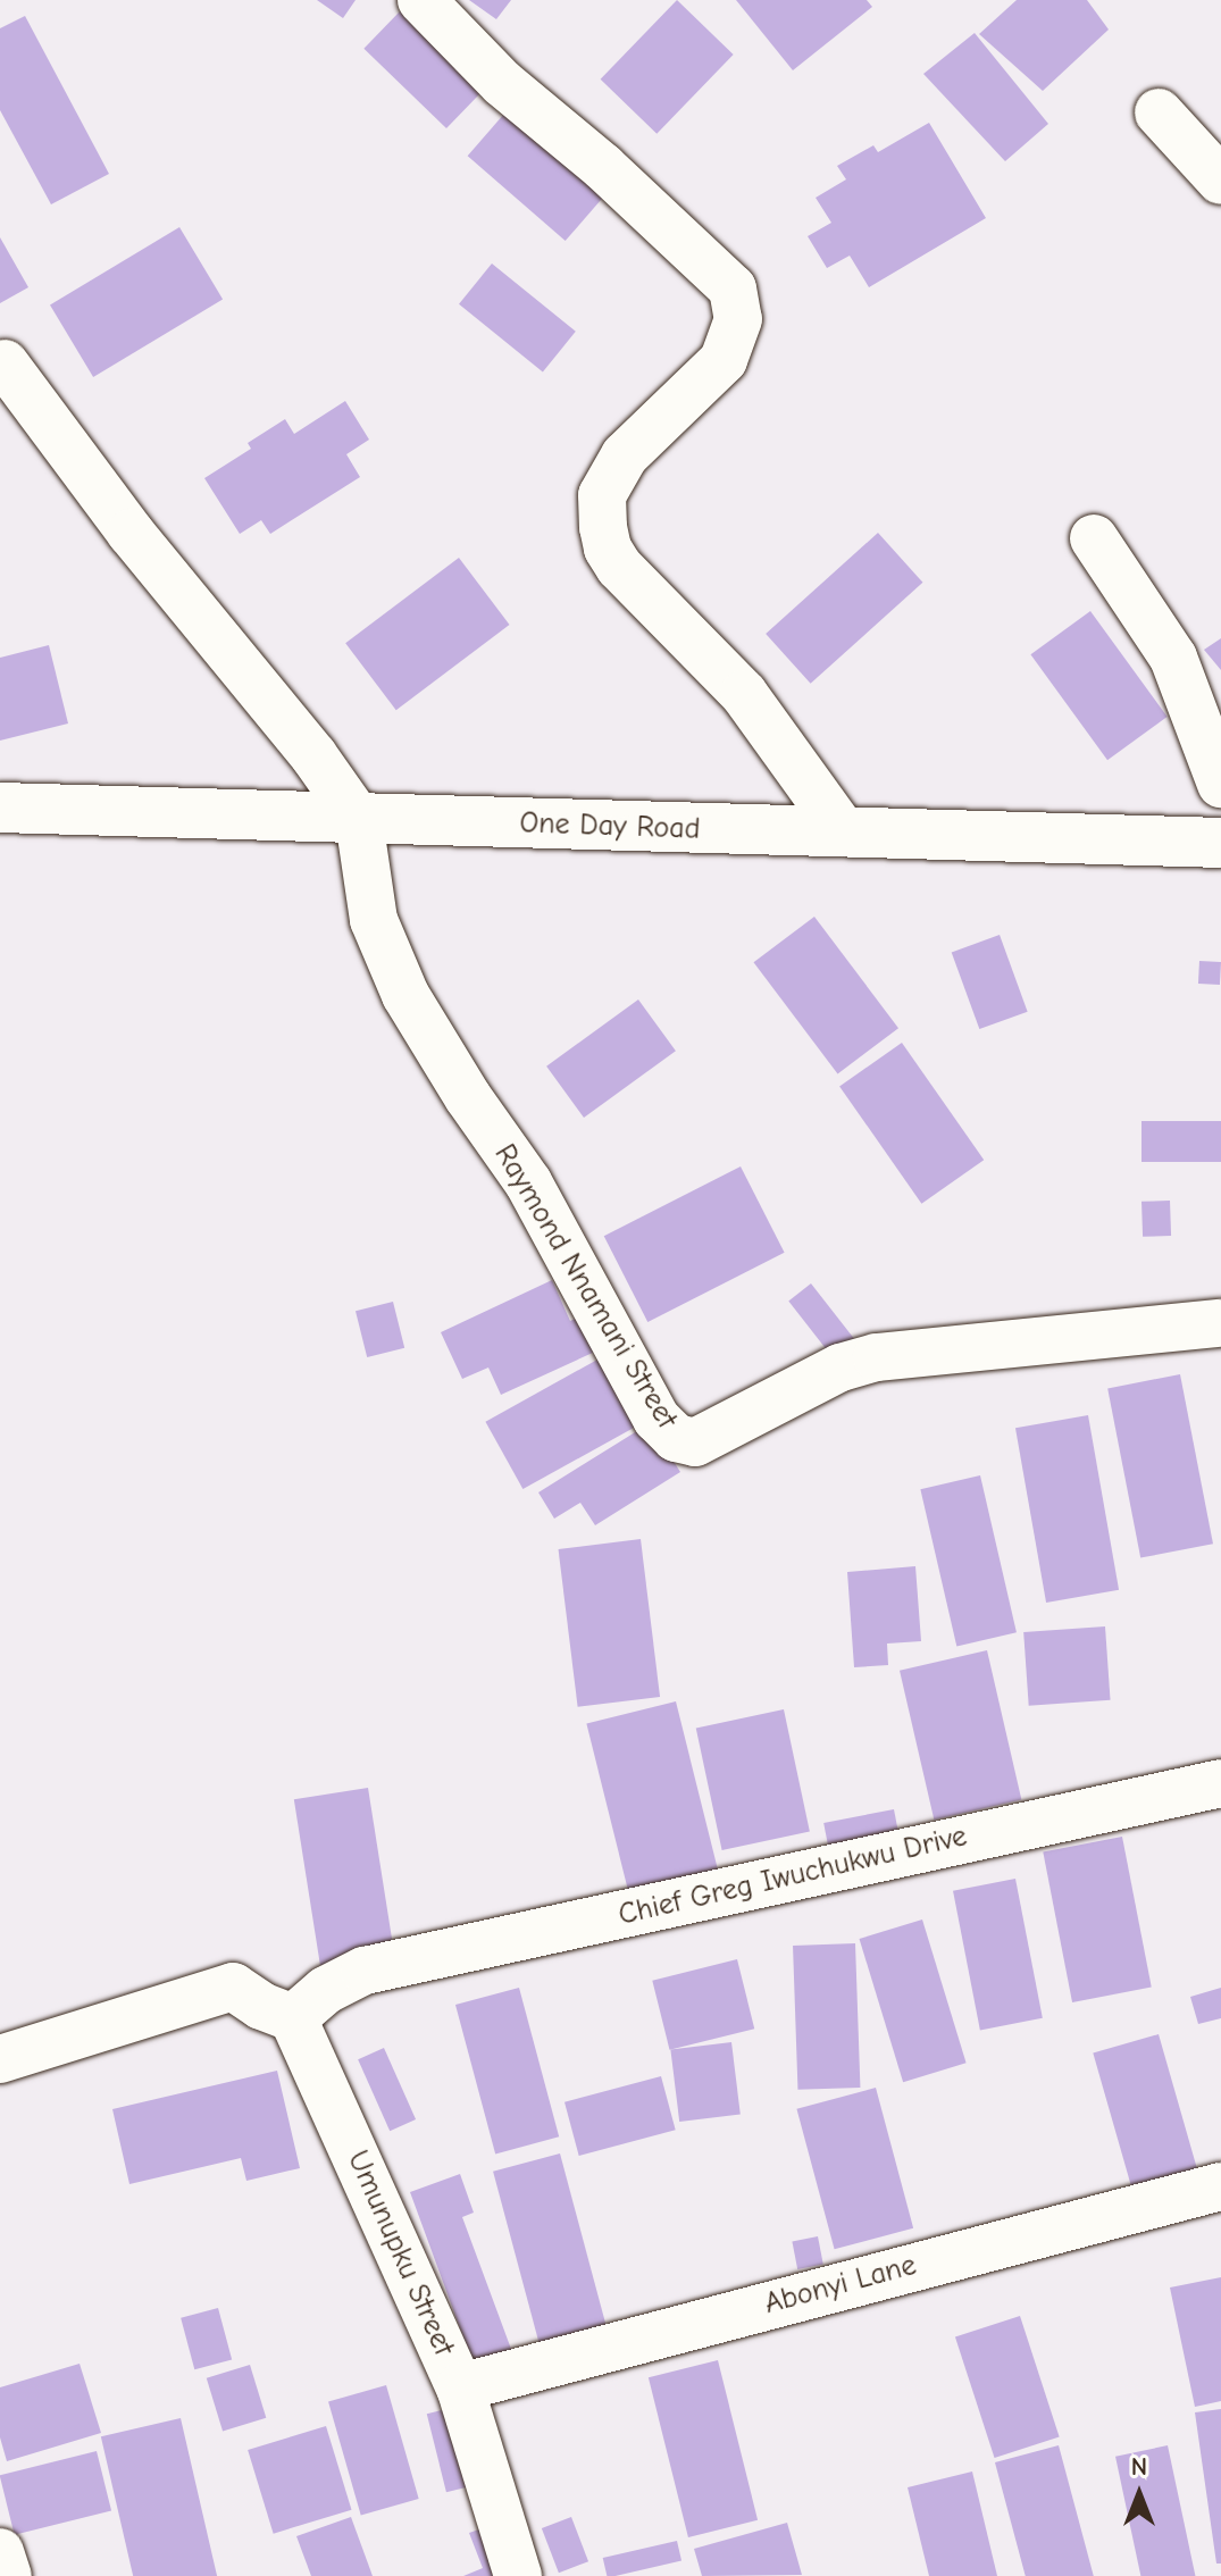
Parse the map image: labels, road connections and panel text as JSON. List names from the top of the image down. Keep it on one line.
{"streets":{"main road":["One Day Road"],"street":["Raymond Nnamani Street","Chief Greg Iwuchukwu Drive","Umunupku Street","Abonyi Lane"]},"crossings":[["One Day Road","Raymond Nnamani Street"],["Chief Greg Iwuchukwu Drive","Umunupku Street"],["Umunupku Street","Abonyi Lane"]],"north":"top"}
